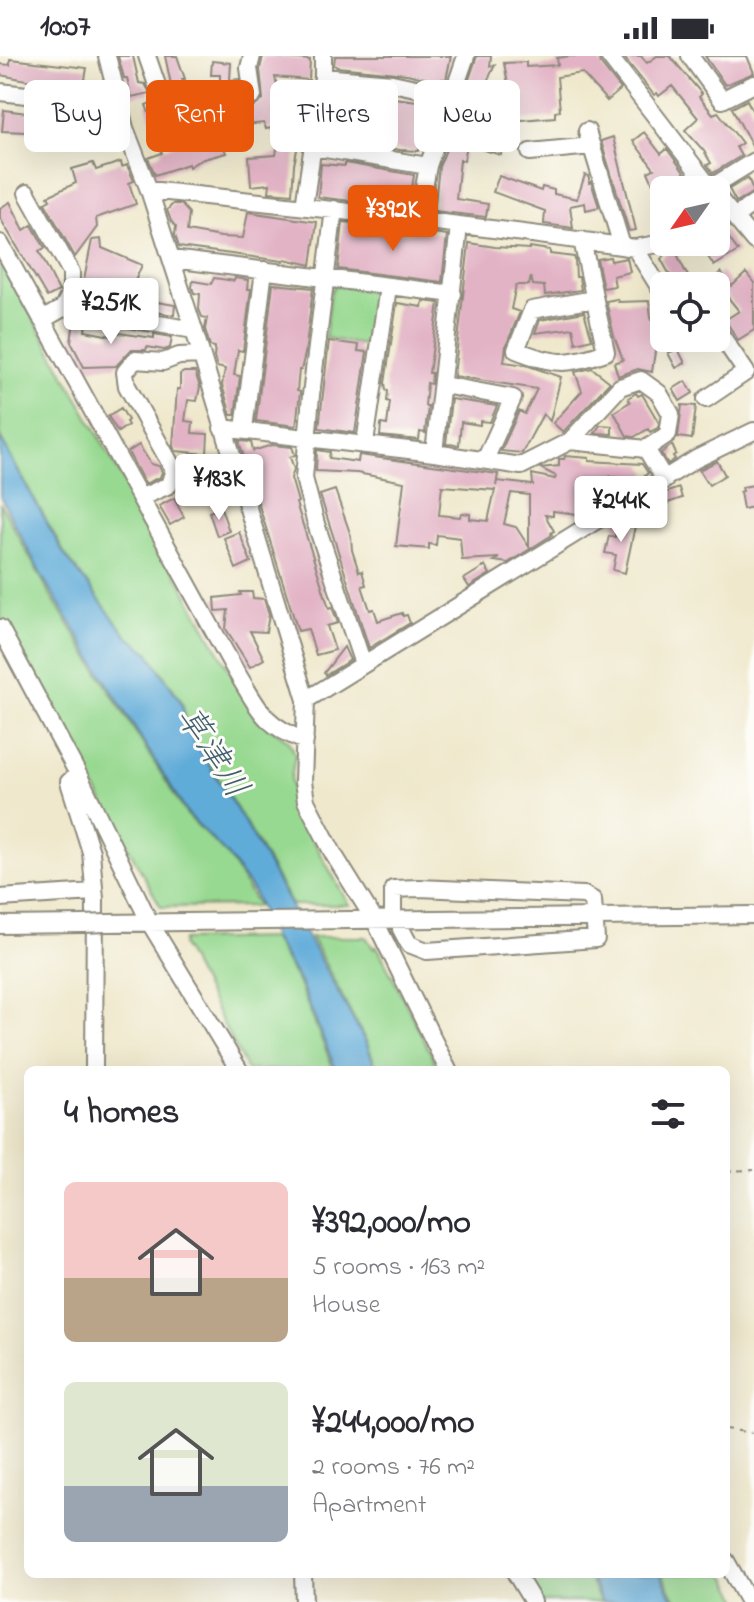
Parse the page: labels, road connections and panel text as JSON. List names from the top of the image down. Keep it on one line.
{"water":["草津川"],"north":"bottom left","page":{"status":"10:07","chip":["Buy","Rent","Filters","New"],"price":["¥392K","¥251K","¥183K","¥244K"],"heading":"4 homes","list":[{"name":"¥392,000/mo","note":"5 rooms · 163 m² · House"},{"name":"¥244,000/mo","note":"2 rooms · 76 m² · Apartment"}]}}
